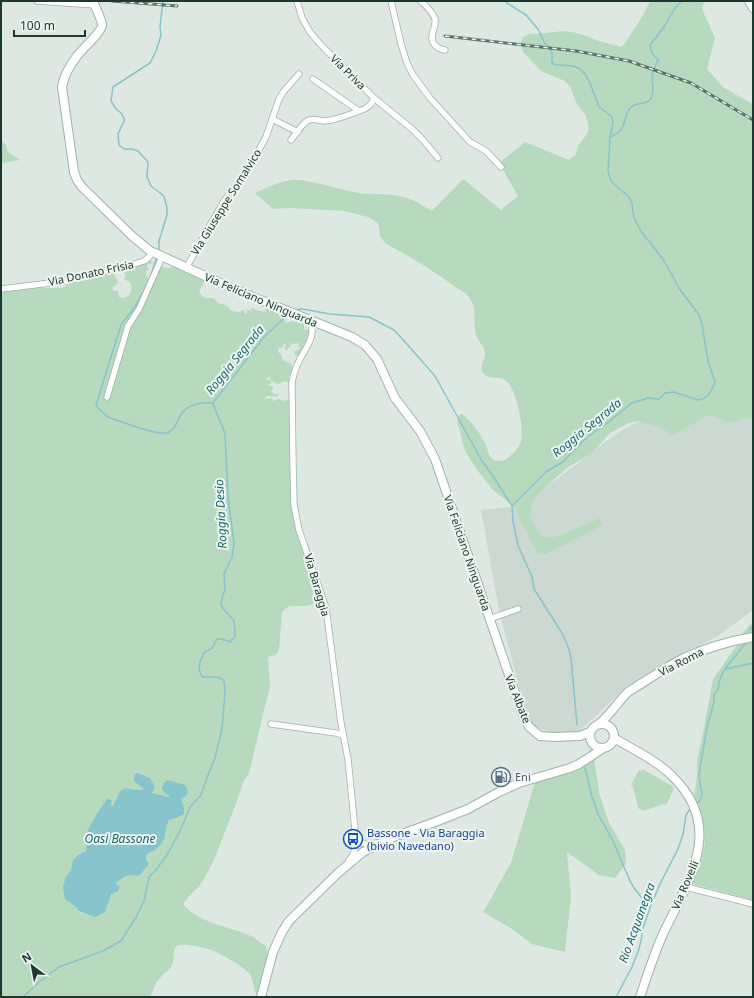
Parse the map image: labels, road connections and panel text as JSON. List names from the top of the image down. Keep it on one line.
{"streets":{"street":["Via Priva","Via Giuseppe Somalvico","Via Donato Frisia","Via Feliciano Ninguarda","Via Baraggia","Via Roma","Via Albate","Via Rovelli"]},"crossings":[["Via Giuseppe Somalvico","Via Feliciano Ninguarda"],["Via Donato Frisia","Via Feliciano Ninguarda"],["Via Feliciano Ninguarda","Via Baraggia"],["Via Feliciano Ninguarda","Via Albate"],["Via Baraggia","Via Roma"],["Via Baraggia","Via Albate"],["Via Baraggia","Via Rovelli"],["Via Roma","Via Albate"],["Via Roma","Via Rovelli"],["Via Albate","Via Rovelli"]],"water":["Roggia Segrada","Roggia Desio","Oasi Bassone","Rio Acquanegra"],"places":{"fuel station":["Eni"],"bus stop":["Bassone - Via Baraggia (bivio Navedano)"]},"scale_bar":"100 m","north":"top left"}
